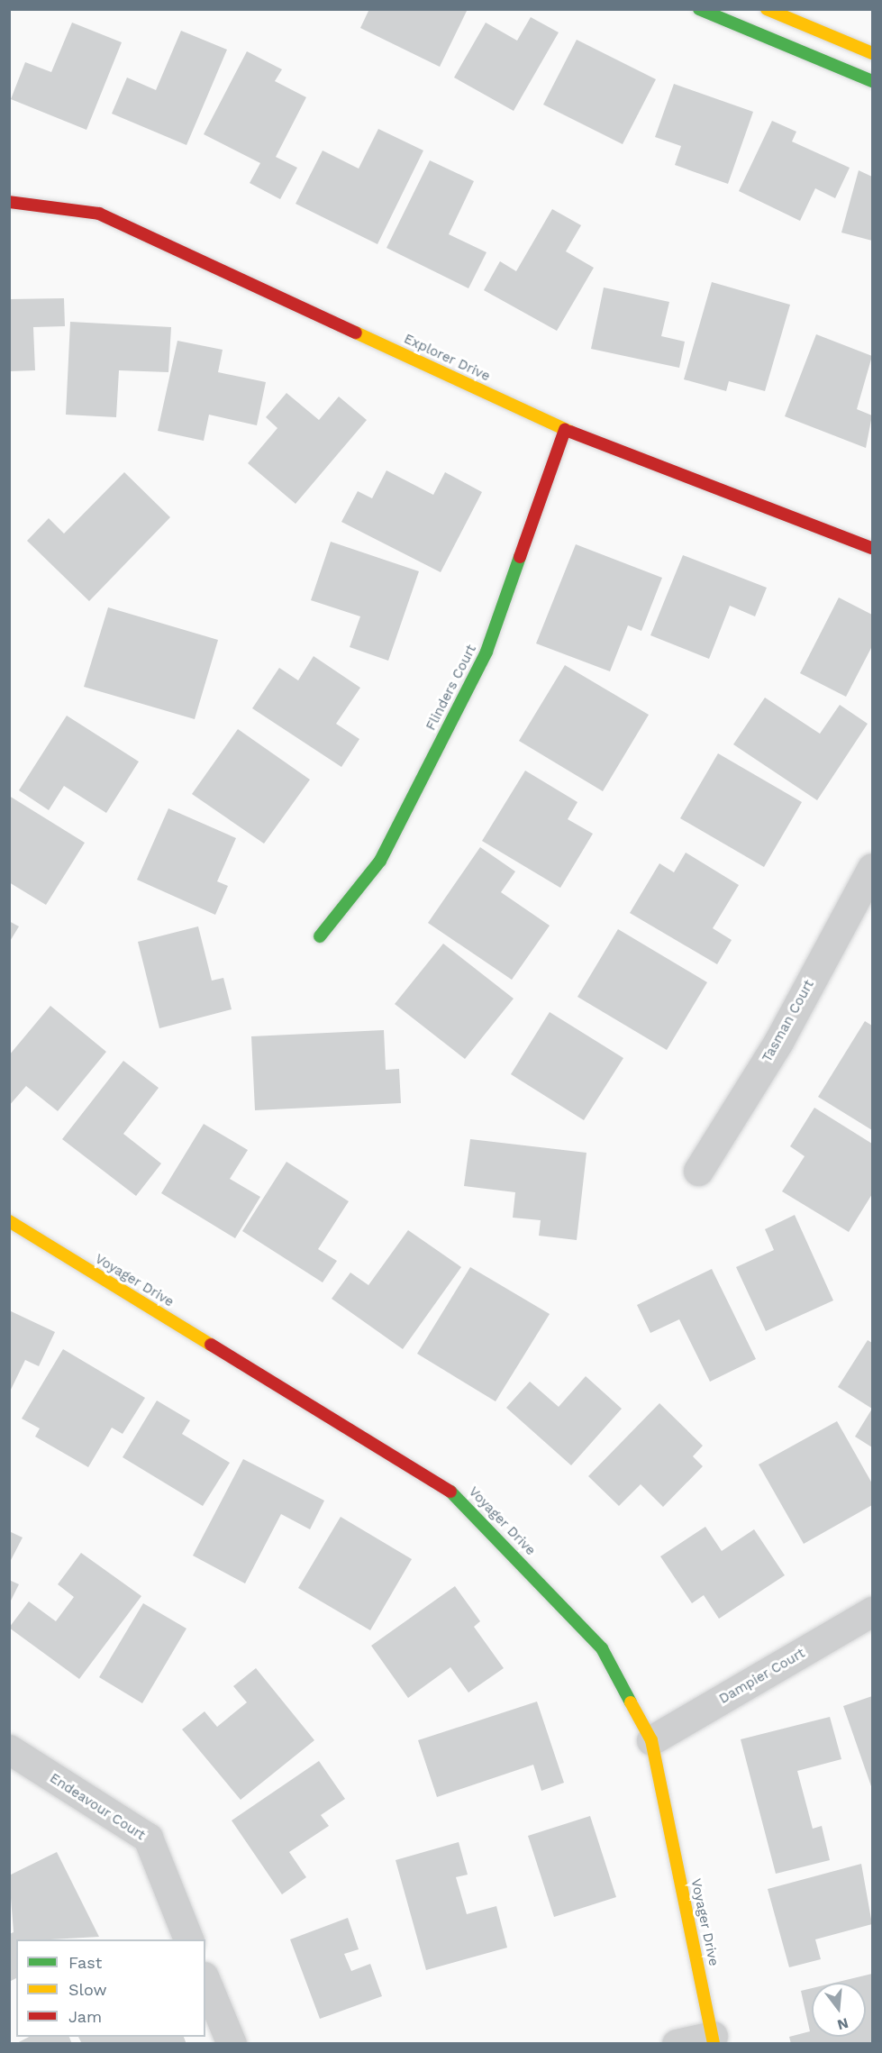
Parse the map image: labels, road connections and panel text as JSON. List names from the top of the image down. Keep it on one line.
{"streets":{"street":["Explorer Drive","Flinders Court","Tasman Court","Voyager Drive","Dampier Court","Endeavour Court"]},"crossings":[["Explorer Drive","Flinders Court"],["Voyager Drive","Dampier Court"]],"legend":["Fast","Slow","Jam"],"north":"bottom"}
